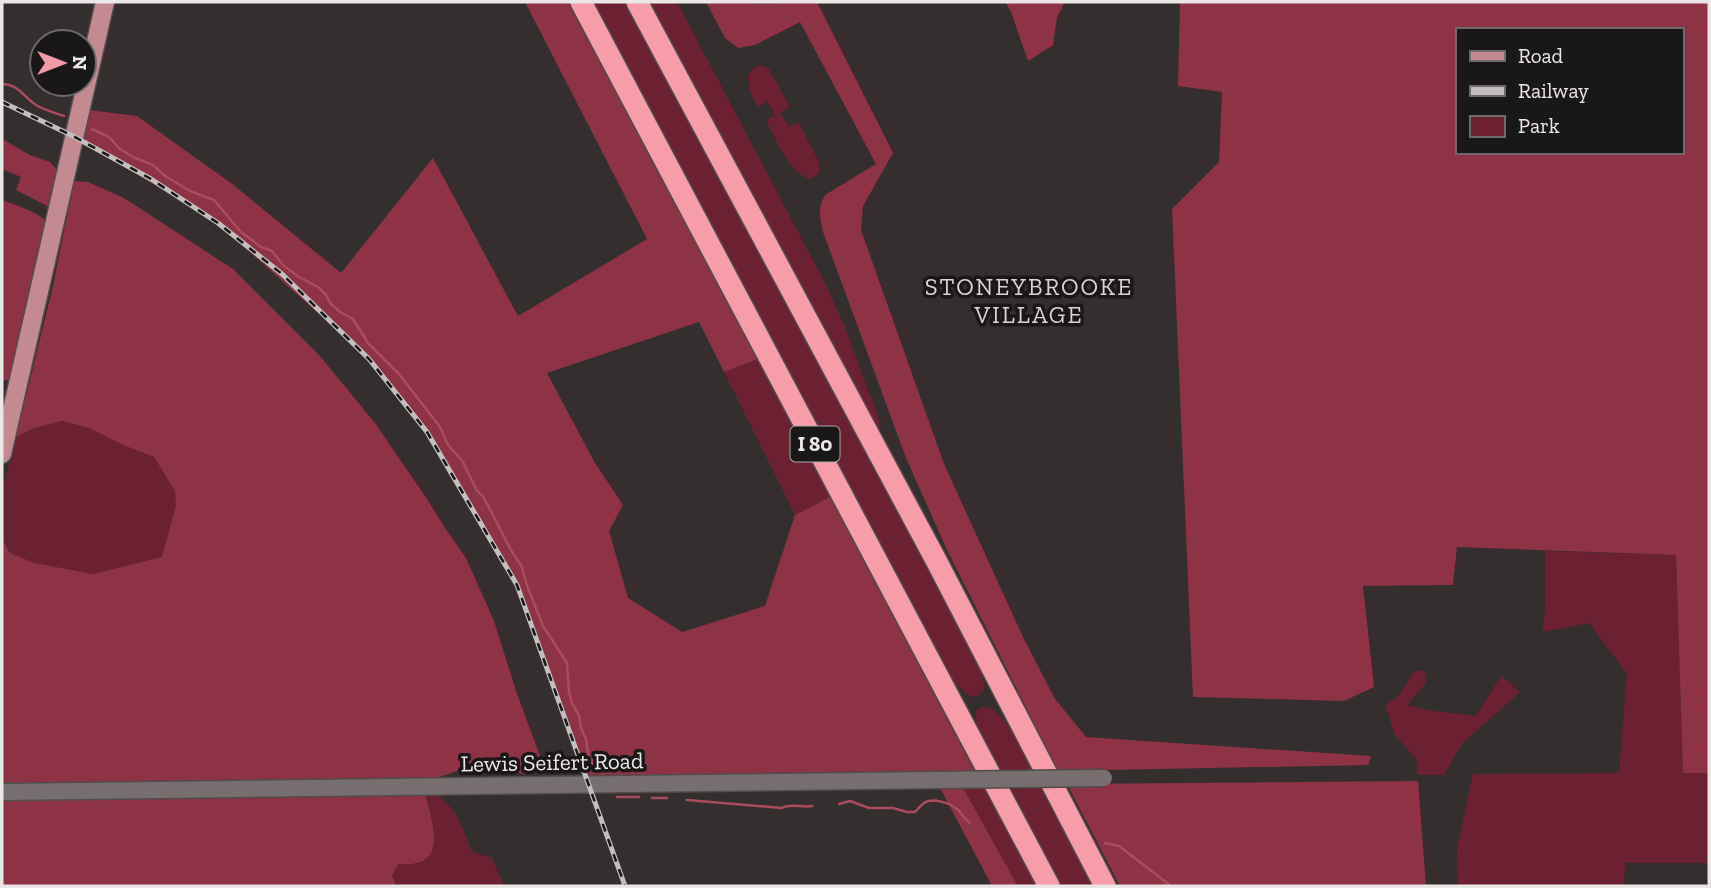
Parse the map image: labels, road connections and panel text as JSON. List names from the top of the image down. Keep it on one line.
{"streets":{"highway":["I 80"],"street":["Lewis Seifert Road"]},"districts":["STONEYBROOKE VILLAGE"],"legend":["Road","Railway","Park"],"north":"right"}
